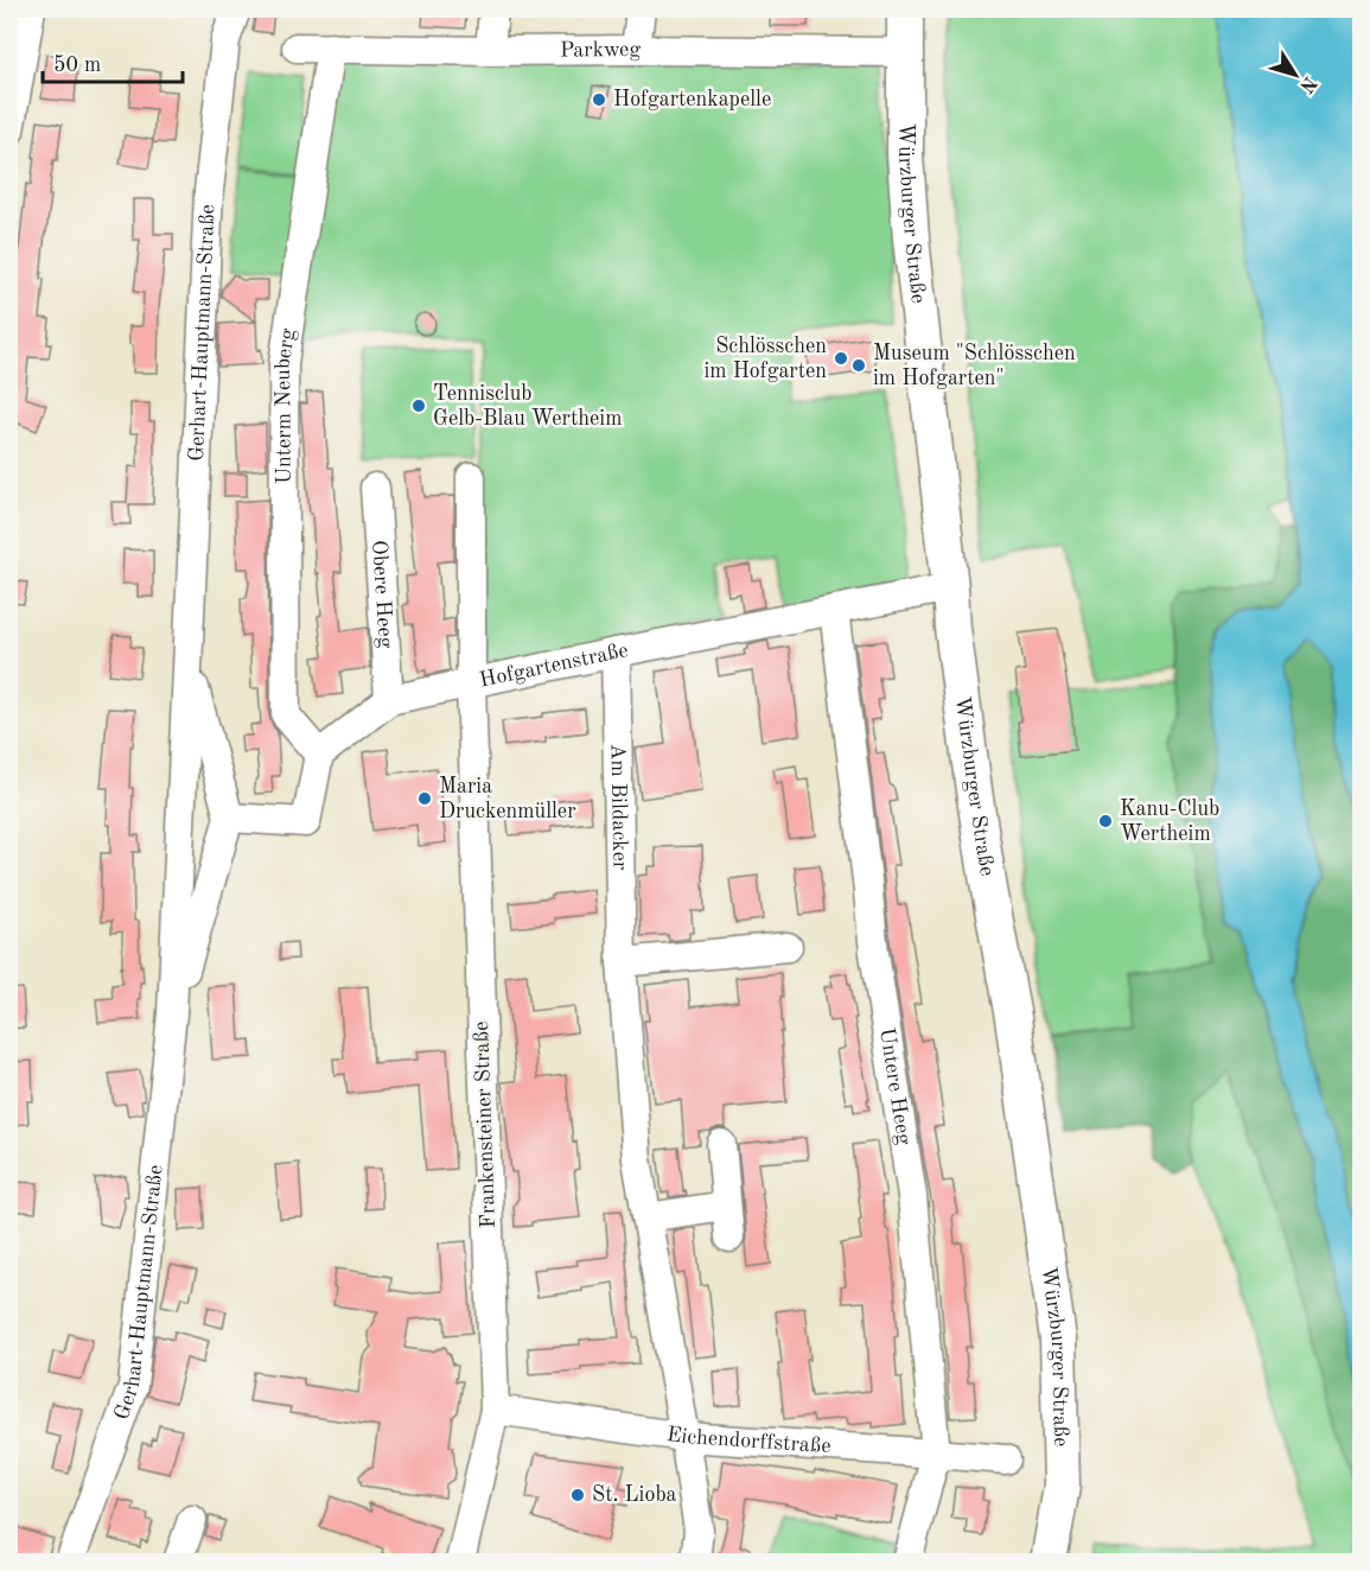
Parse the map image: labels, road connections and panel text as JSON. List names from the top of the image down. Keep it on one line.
{"streets":{"main road":["Würzburger Straße"],"street":["Parkweg","Gerhart-Hauptmann-Straße","Unterm Neuberg","Obere Heeg","Hofgartenstraße","Am Bildacker","Untere Heeg","Frankensteiner Straße","Eichendorffstraße"]},"crossings":[["Parkweg","Würzburger Straße"],["Parkweg","Unterm Neuberg"],["Würzburger Straße","Hofgartenstraße"],["Unterm Neuberg","Hofgartenstraße"],["Obere Heeg","Hofgartenstraße"],["Hofgartenstraße","Am Bildacker"],["Hofgartenstraße","Untere Heeg"],["Hofgartenstraße","Frankensteiner Straße"],["Am Bildacker","Eichendorffstraße"],["Untere Heeg","Eichendorffstraße"],["Frankensteiner Straße","Eichendorffstraße"]],"places":["Hofgartenkapelle","Schlösschen im Hofgarten","Museum \"Schlösschen im Hofgarten\"","Tennisclub Gelb-Blau Wertheim","Maria Druckenmüller","Kanu-Club Wertheim","St. Lioba"],"scale_bar":"50 m","north":"bottom right"}
